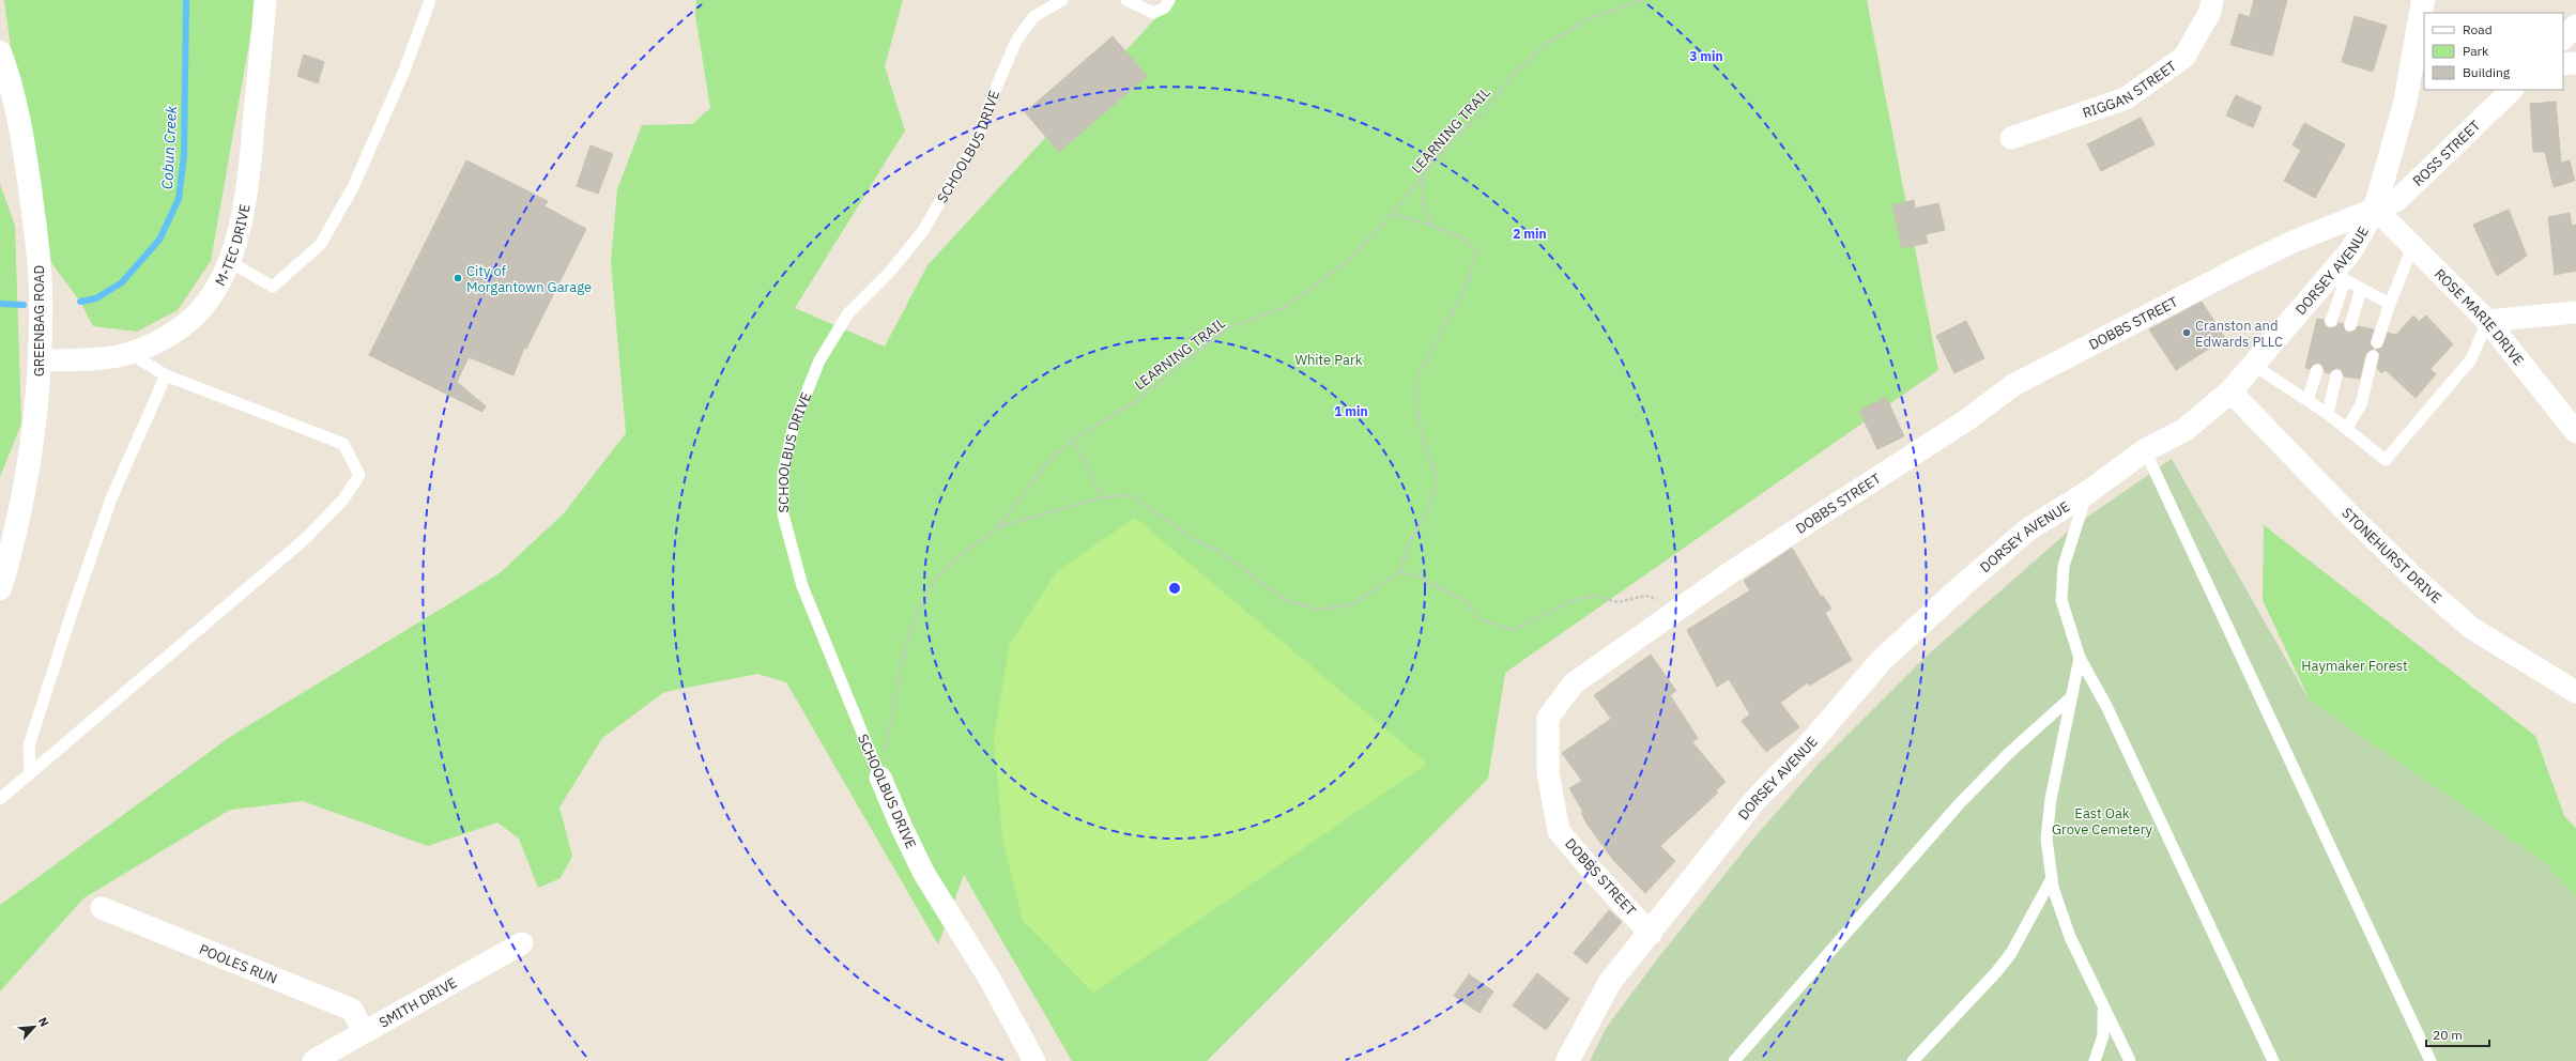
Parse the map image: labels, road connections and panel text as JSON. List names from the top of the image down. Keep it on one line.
{"streets":{"street":["RIGGAN STREET","SCHOOLBUS DRIVE","ROSS STREET","M-TEC DRIVE","DORSEY AVENUE","ROSE MARIE DRIVE","GREENBAG ROAD","DOBBS STREET","STONEHURST DRIVE","POOLES RUN","SMITH DRIVE"],"path":["LEARNING TRAIL"]},"crossings":[["LEARNING TRAIL","SCHOOLBUS DRIVE"],["ROSS STREET","DORSEY AVENUE"],["ROSS STREET","ROSE MARIE DRIVE"],["ROSS STREET","DOBBS STREET"],["M-TEC DRIVE","GREENBAG ROAD"],["DORSEY AVENUE","ROSE MARIE DRIVE"],["DORSEY AVENUE","DOBBS STREET"],["DORSEY AVENUE","STONEHURST DRIVE"],["ROSE MARIE DRIVE","DOBBS STREET"],["POOLES RUN","SMITH DRIVE"]],"water":["Cobun Creek"],"parks":["White Park","Haymaker Forest","East Oak Grove Cemetery"],"places":["City of Morgantown Garage","Cranston and Edwards PLLC"],"legend":["Road","Park","Building"],"scale_bar":"20 m","north":"top right","rings":["3 min","2 min","1 min"]}
